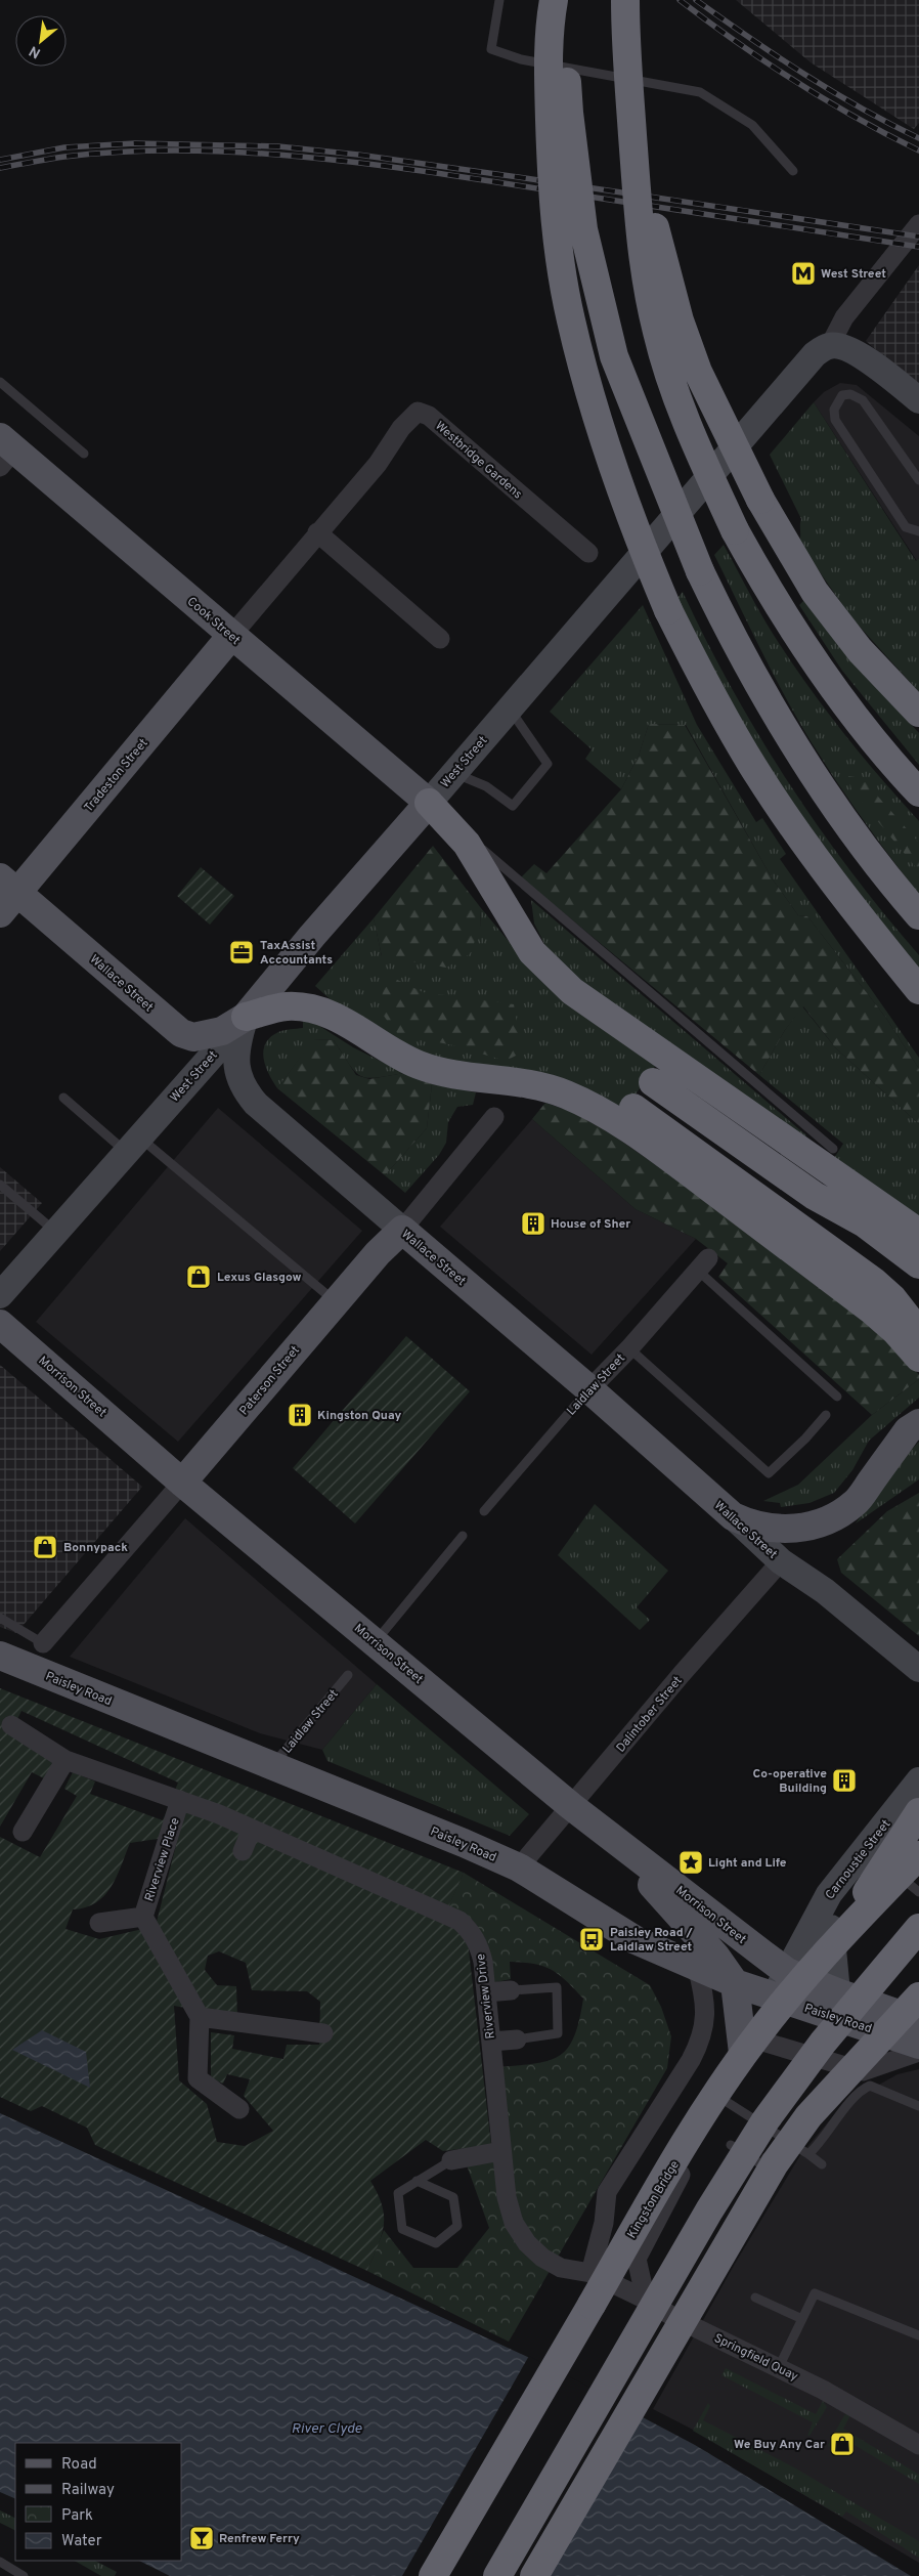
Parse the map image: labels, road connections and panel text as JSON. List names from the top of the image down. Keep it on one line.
{"streets":{"highway":["Kingston Bridge"],"main road":["Cook Street","West Street","Tradeston Street","Wallace Street","Paterson Street","Morrison Street","Paisley Road"],"street":["Westbridge Gardens","Laidlaw Street","Dalintober Street","Riverview Place","Carnoustie Street","Riverview Drive","Springfield Quay"]},"crossings":[["Westbridge Gardens","Cook Street"],["Westbridge Gardens","Tradeston Street"],["Cook Street","West Street"],["Cook Street","Tradeston Street"],["West Street","Wallace Street"],["Tradeston Street","Wallace Street"],["Wallace Street","Paterson Street"],["Wallace Street","Laidlaw Street"],["Wallace Street","Dalintober Street"],["Paterson Street","Morrison Street"],["Laidlaw Street","Paisley Road"],["Morrison Street","Paisley Road"],["Morrison Street","Dalintober Street"],["Morrison Street","Carnoustie Street"],["Paisley Road","Dalintober Street"],["Paisley Road","Carnoustie Street"],["Riverview Place","Riverview Drive"],["Riverview Drive","Springfield Quay"]],"water":["River Clyde"],"places":{"metro station":["West Street"],"office":["TaxAssist Accountants"],"building":["House of Sher","Kingston Quay","Co-operative Building"],"shop":["Lexus Glasgow","Bonnypack","We Buy Any Car"],"place":["Light and Life"],"bus stop":["Paisley Road / Laidlaw Street"],"bar":["Renfrew Ferry"]},"legend":["Road","Railway","Park","Water"],"north":"bottom left"}
